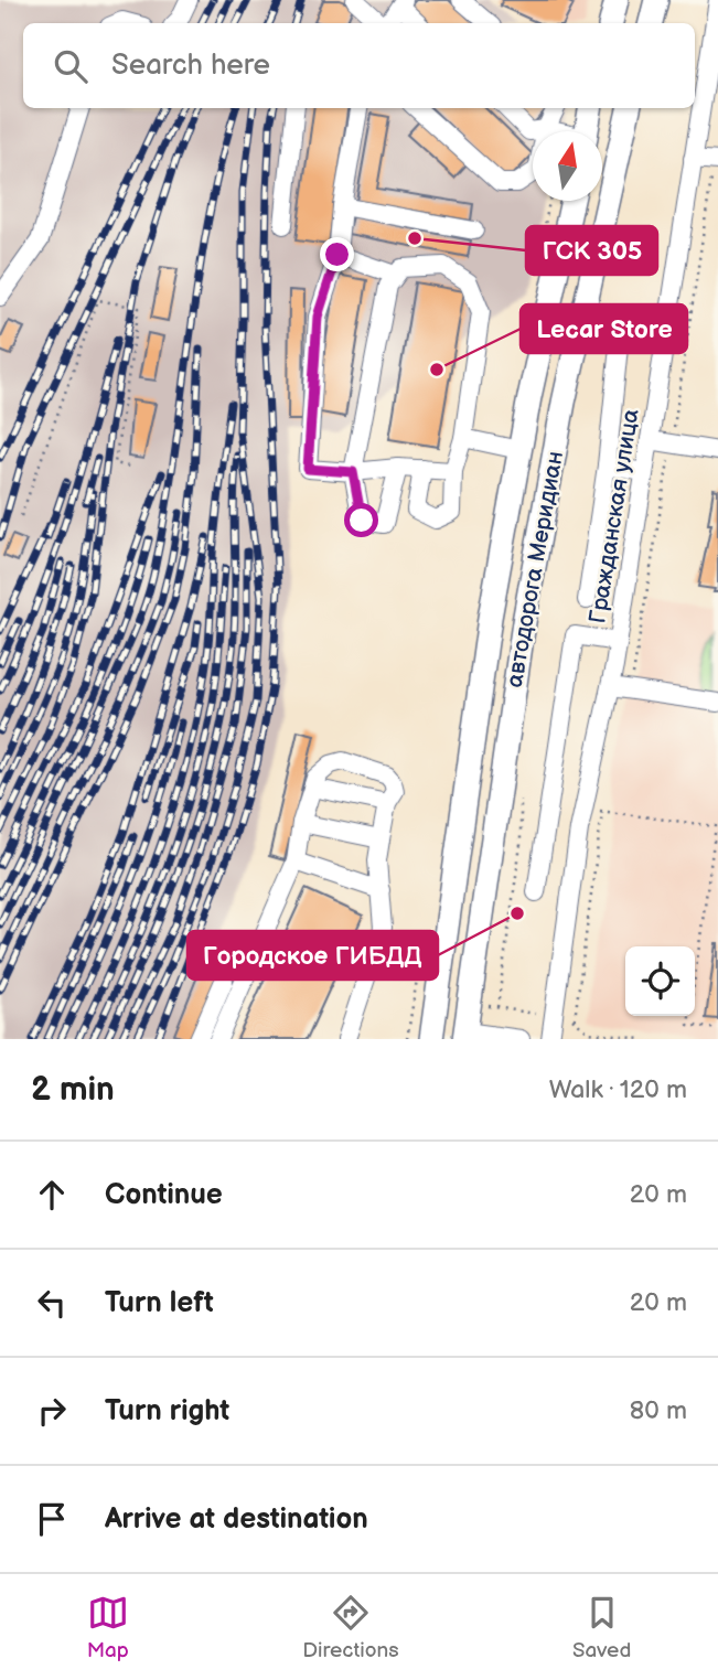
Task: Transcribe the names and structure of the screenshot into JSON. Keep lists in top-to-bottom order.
{
  "streets": {
    "main road": ["автодорога Меридиан"],
    "street": ["Гражданская улица"]
  },
  "places": ["ГСК 305", "Lecar Store", "Городское ГИБДД"],
  "north": "top",
  "page": {
    "search": "Search here",
    "heading": ["2 min", "Walk · 120 m"],
    "list": [
      ["Continue", "20 m"],
      ["Turn left", "20 m"],
      ["Turn right", "80 m"],
      "Arrive at destination"
    ],
    "nav": ["Map", "Directions", "Saved"]
  }
}
